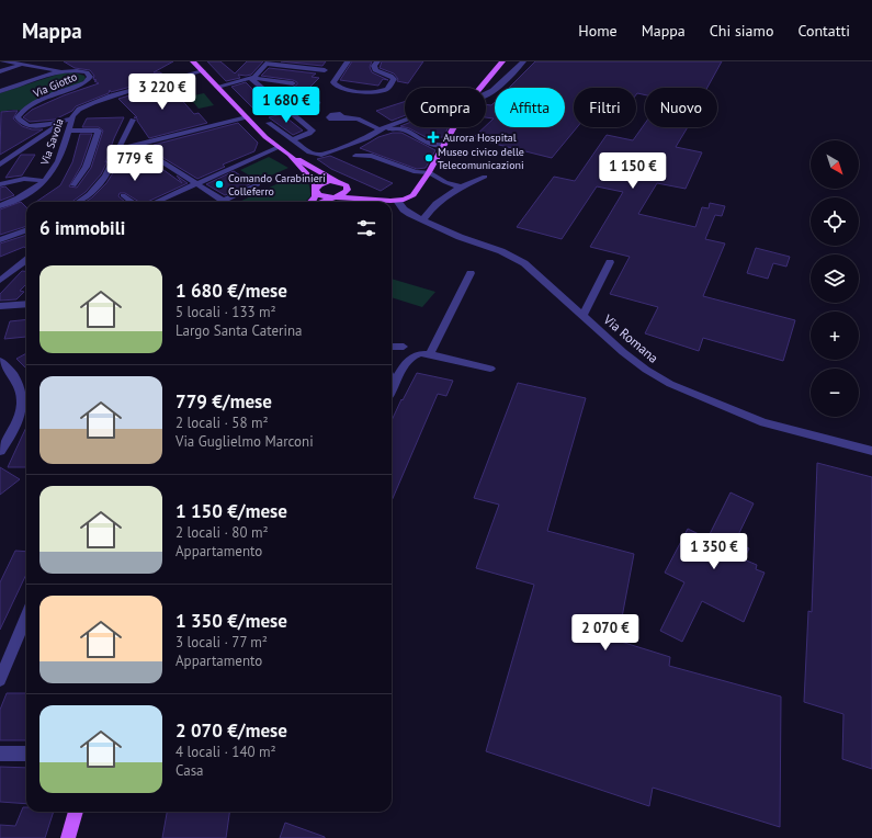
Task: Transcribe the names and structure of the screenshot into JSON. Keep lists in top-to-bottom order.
{
  "streets": {
    "street": ["Via Giotto", "Via Savoia", "Via Romana"]
  },
  "crossings": [
    ["Via Giotto", "Via Savoia"]
  ],
  "places": {
    "health": ["Aurora Hospital"],
    "other": ["Museo civico delle Telecomunicazioni", "Comando Carabinieri Colleferro"]
  },
  "north": "bottom right",
  "page": {
    "header": "Mappa",
    "nav": [
      "Home",
      "Mappa",
      "Chi siamo",
      "Contatti"
    ],
    "price": [
      "3 220 €",
      "1 680 €",
      "779 €",
      "1 150 €",
      "1 350 €",
      "2 070 €"
    ],
    "chip": [
      "Compra",
      "Affitta",
      "Filtri",
      "Nuovo"
    ],
    "map_buttons": ["+", "−"],
    "heading": "6 immobili",
    "list": [
      {
        "name": "1 680 €/mese",
        "note": "5 locali · 133 m² · Largo Santa Caterina"
      },
      {
        "name": "779 €/mese",
        "note": "2 locali · 58 m² · Via Guglielmo Marconi"
      },
      {
        "name": "1 150 €/mese",
        "note": "2 locali · 80 m² · Appartamento"
      },
      {
        "name": "1 350 €/mese",
        "note": "3 locali · 77 m² · Appartamento"
      },
      {
        "name": "2 070 €/mese",
        "note": "4 locali · 140 m² · Casa"
      }
    ]
  }
}
